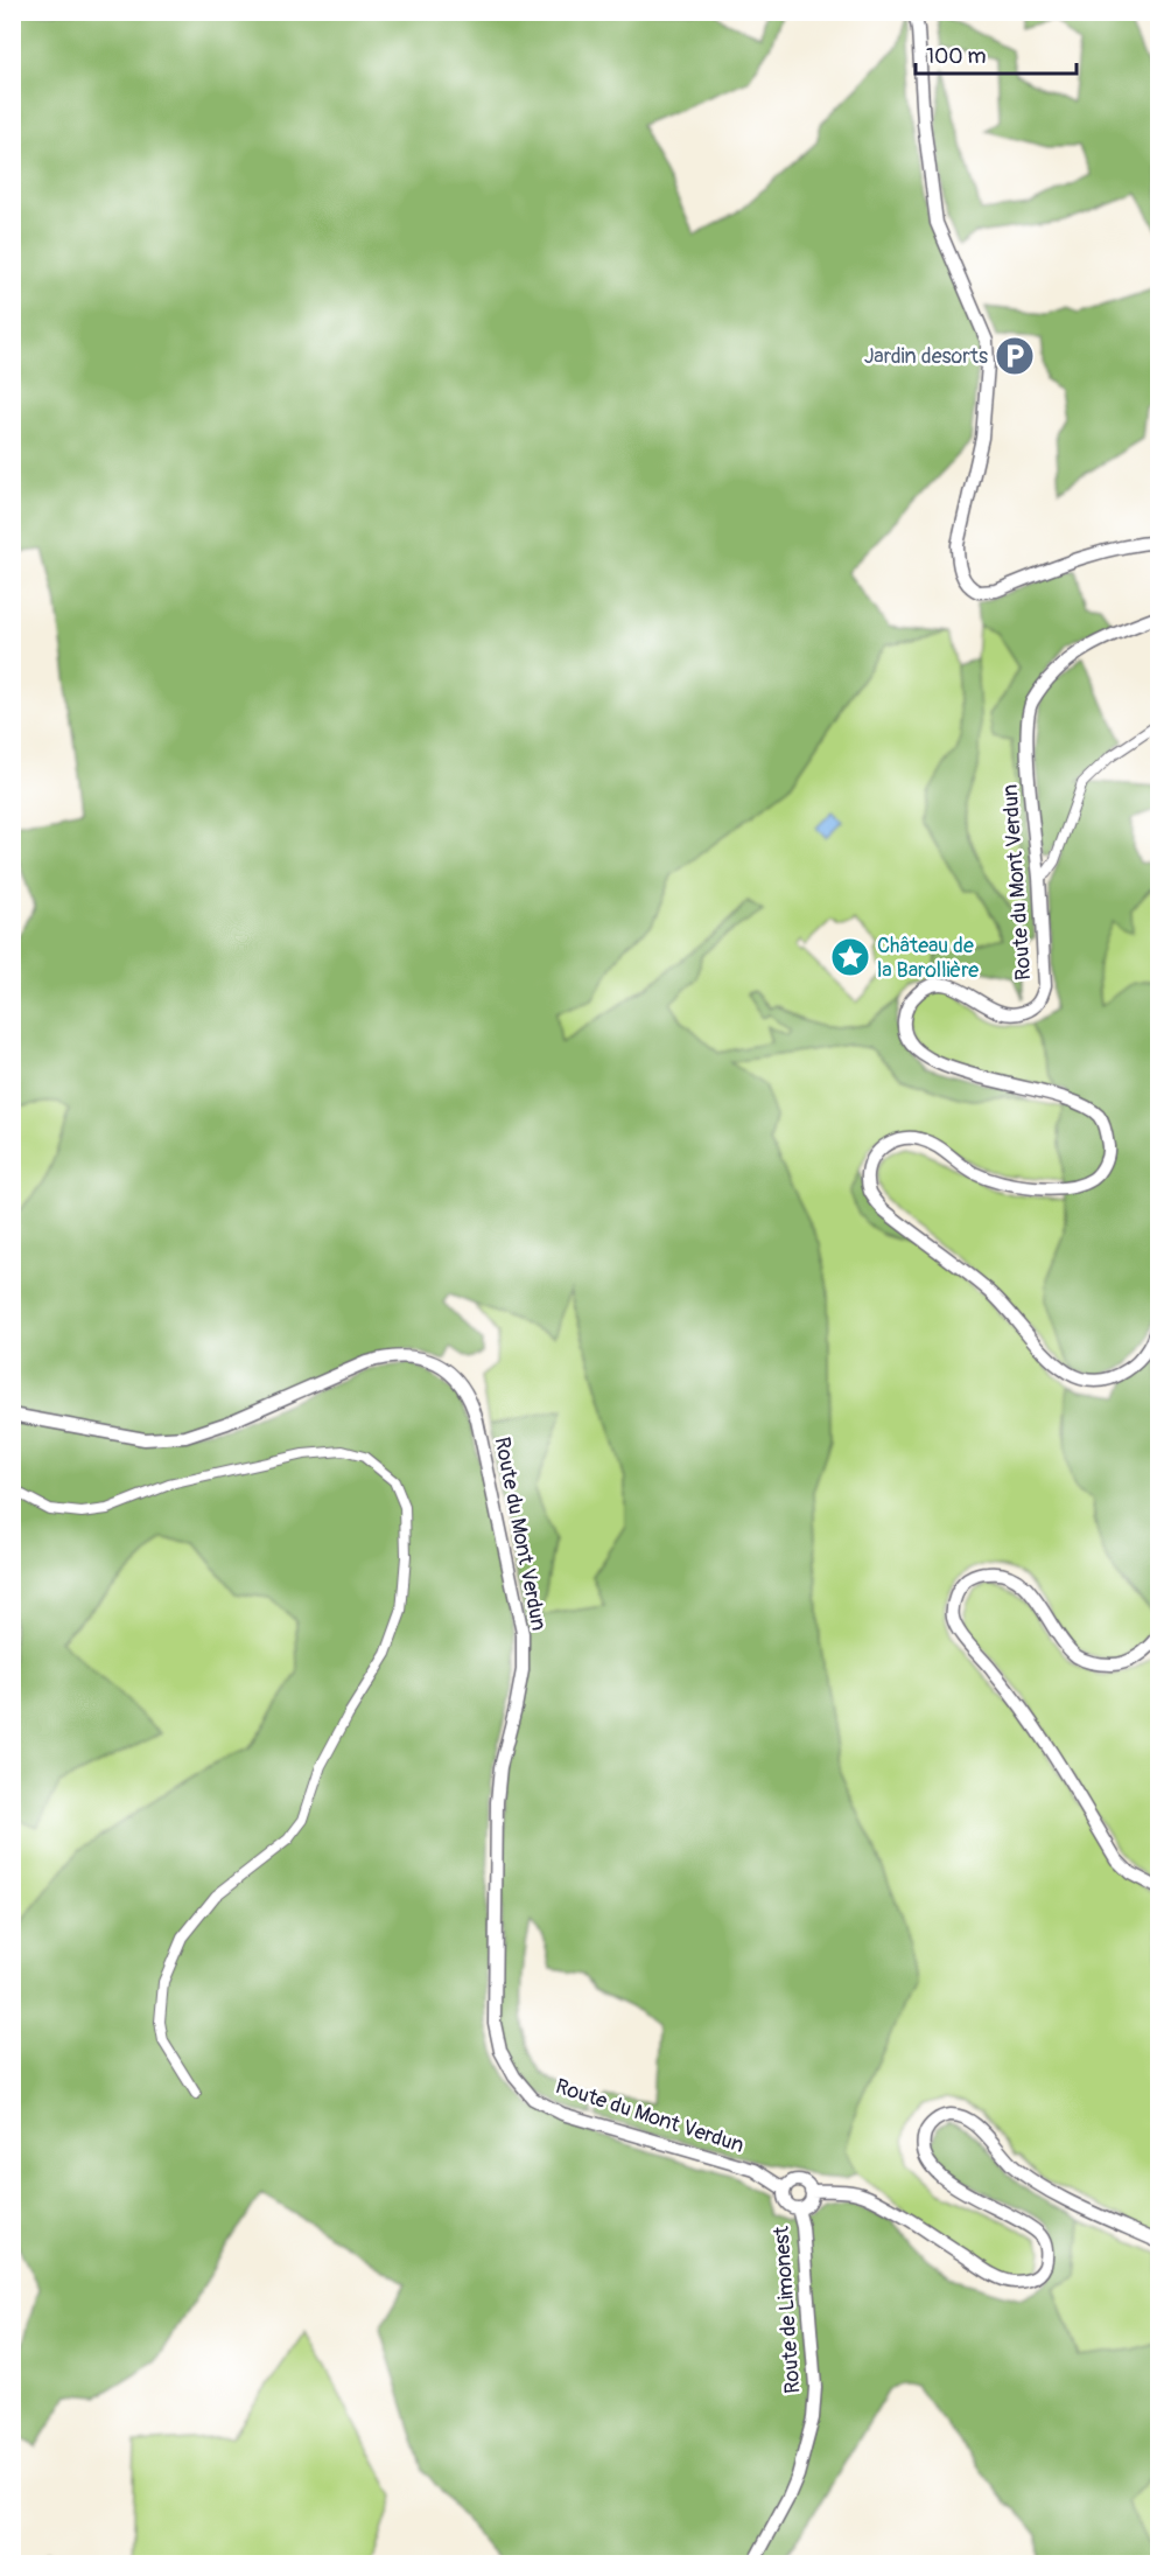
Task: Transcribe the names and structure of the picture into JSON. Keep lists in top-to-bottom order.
{
  "streets": {
    "street": ["Route du Mont Verdun", "Route de Limonest"]
  },
  "crossings": [
    ["Route du Mont Verdun", "Route de Limonest"]
  ],
  "places": {
    "parking": ["Jardin desorts"],
    "place": ["Château de la Barollière"]
  },
  "scale_bar": "100 m"
}
